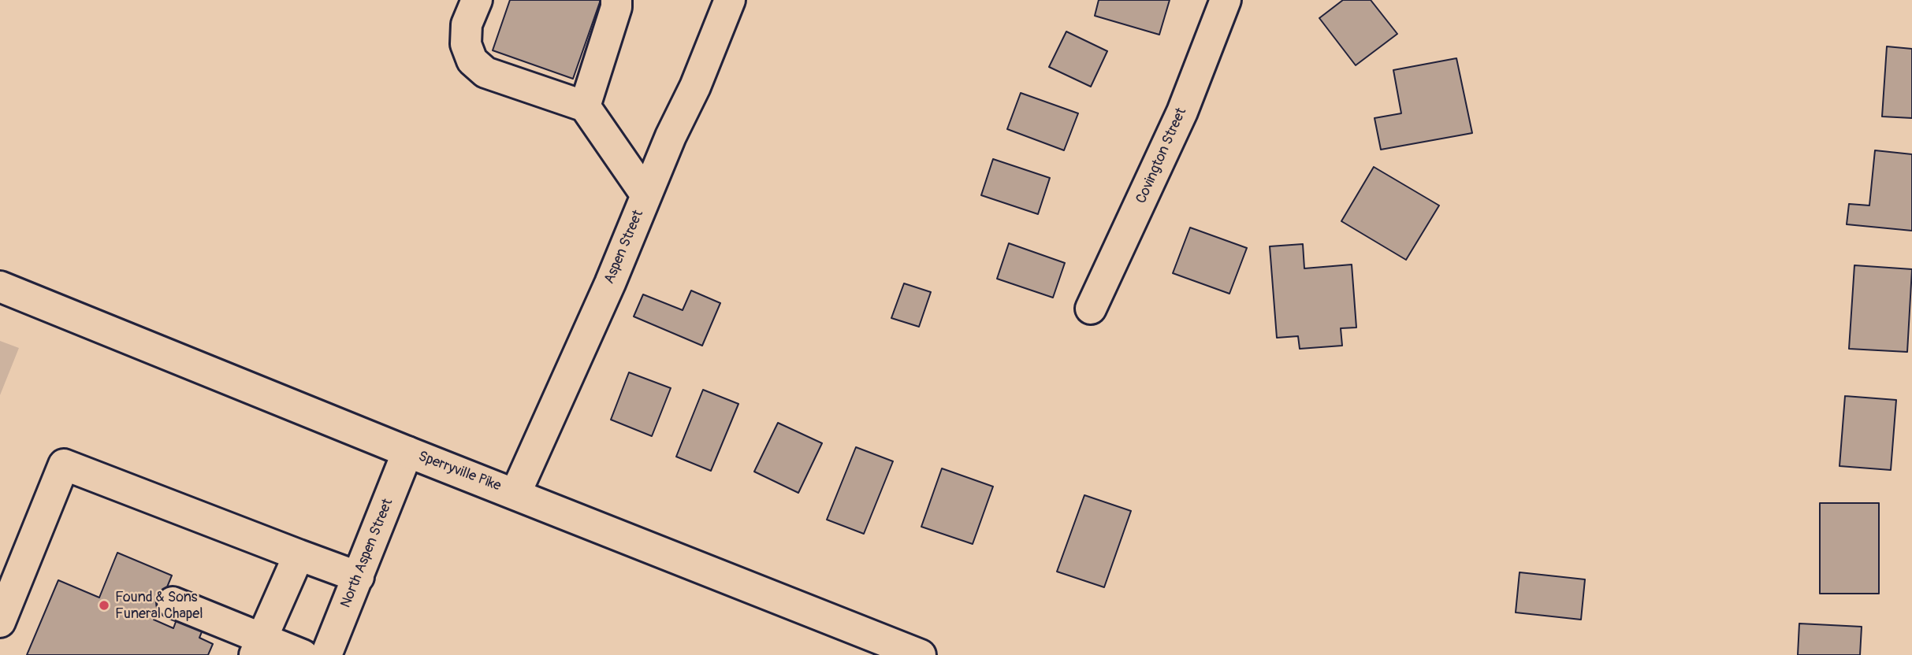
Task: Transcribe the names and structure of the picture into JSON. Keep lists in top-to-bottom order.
{
  "streets": {
    "street": [
      "Covington Street",
      "Aspen Street",
      "Sperryville Pike",
      "North Aspen Street"
    ]
  },
  "crossings": [
    ["Aspen Street", "Sperryville Pike"],
    ["Sperryville Pike", "North Aspen Street"]
  ],
  "places": ["Found & Sons Funeral Chapel"]
}
